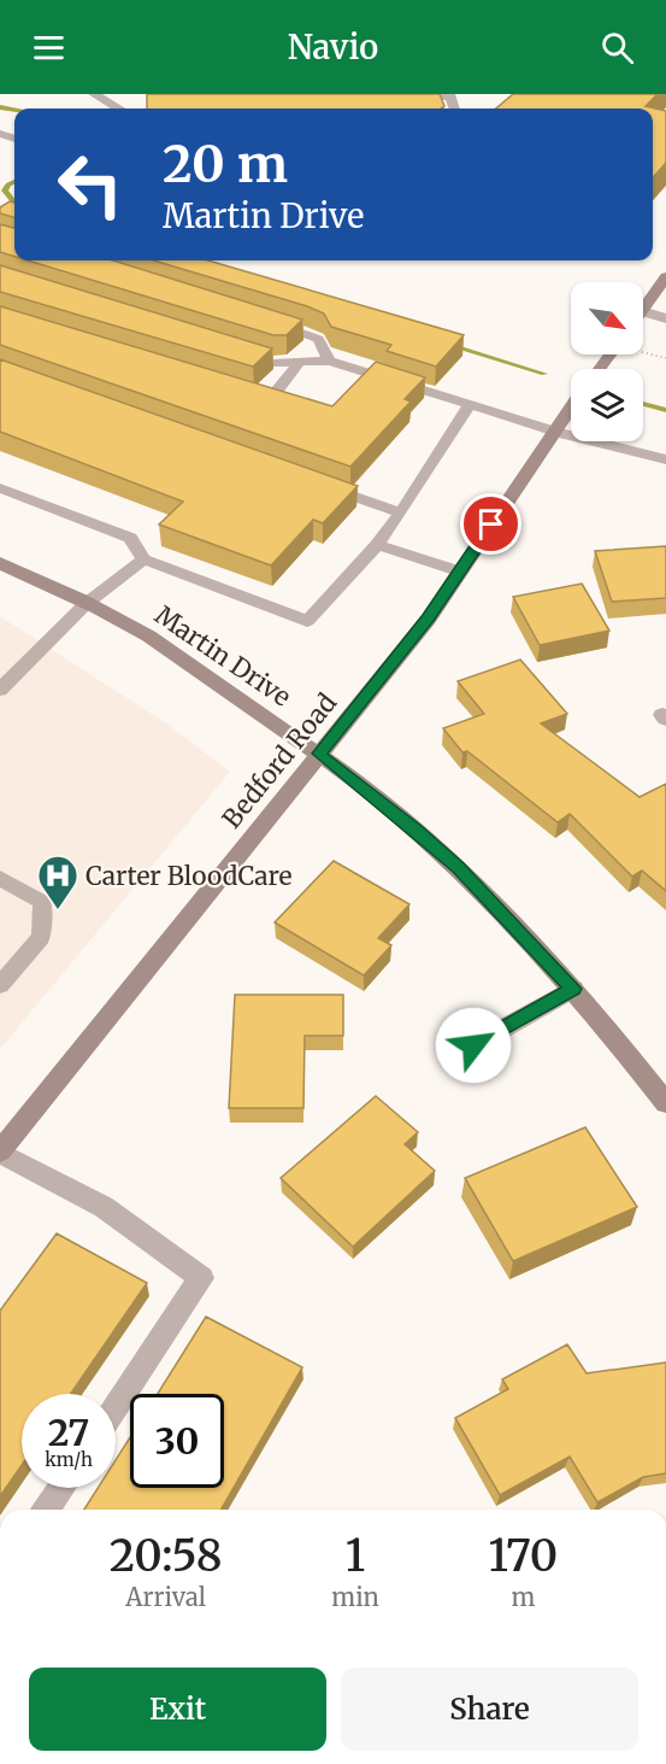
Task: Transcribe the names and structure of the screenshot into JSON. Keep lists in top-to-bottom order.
{
  "streets": {
    "main road": ["Martin Drive", "Bedford Road"]
  },
  "crossings": [
    ["Martin Drive", "Bedford Road"]
  ],
  "places": {
    "hospital": ["Carter BloodCare"]
  },
  "north": "bottom right",
  "page": {
    "header": "Navio",
    "turn": ["20 m", "Martin Drive"],
    "speed": "27 km/h",
    "limit": "30",
    "eta": [
      "20:58",
      "Arrival",
      "1",
      "min",
      "170",
      "m"
    ],
    "buttons": ["Exit", "Share"]
  }
}
